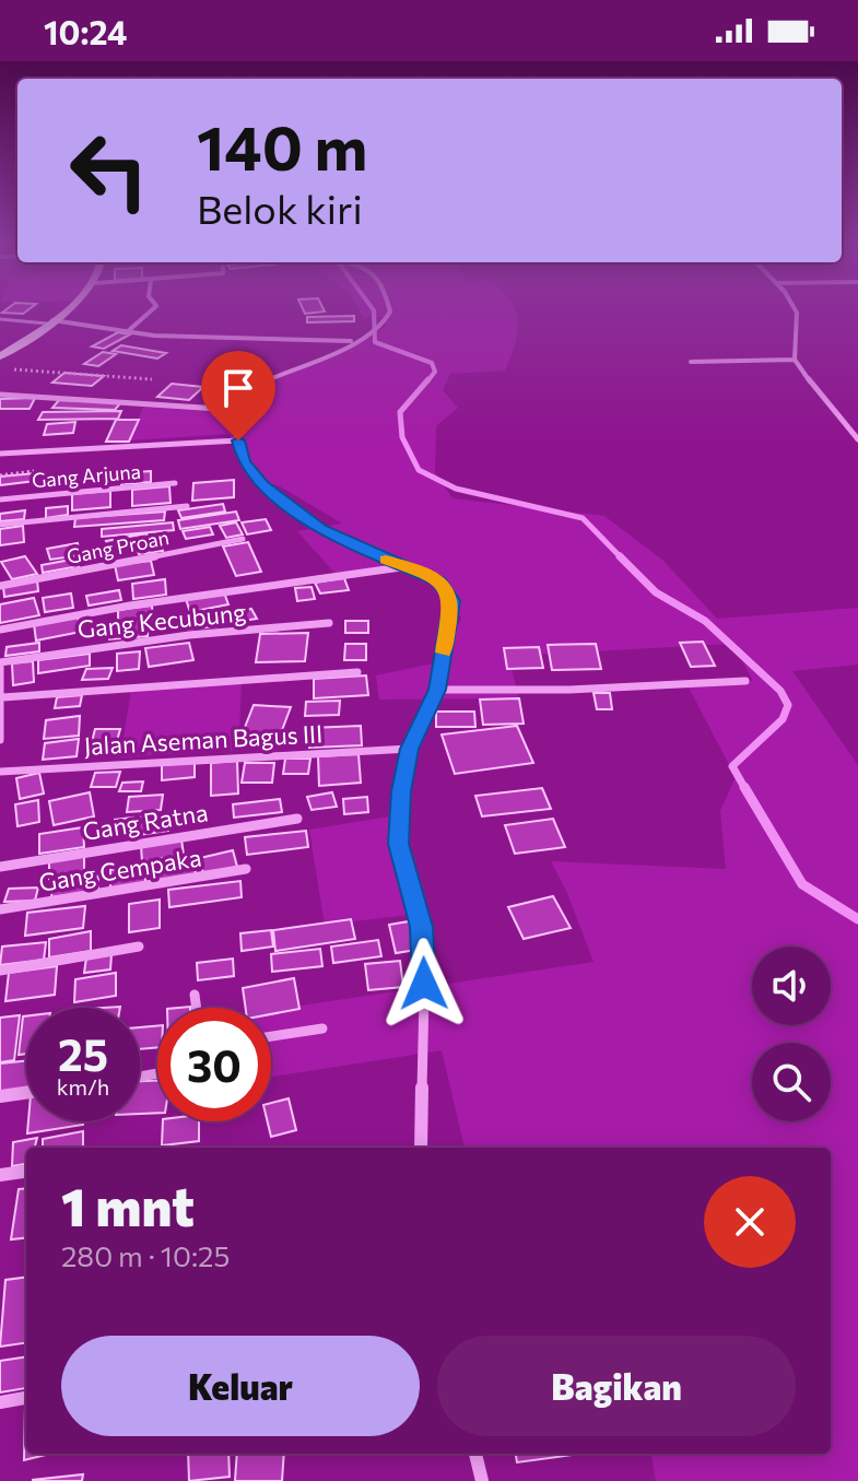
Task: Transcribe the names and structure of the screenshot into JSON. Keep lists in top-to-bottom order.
{
  "streets": {
    "street": [
      "Gang Arjuna",
      "Gang Proan",
      "Gang Kecubung",
      "Jalan Aseman Bagus III",
      "Gang Ratna",
      "Gang Cempaka"
    ]
  },
  "page": {
    "status": "10:24",
    "turn": ["140 m", "Belok kiri"],
    "speed": "25 km/h",
    "limit": "30",
    "heading": ["1 mnt", "280 m · 10:25"],
    "buttons": ["Keluar", "Bagikan"]
  }
}
